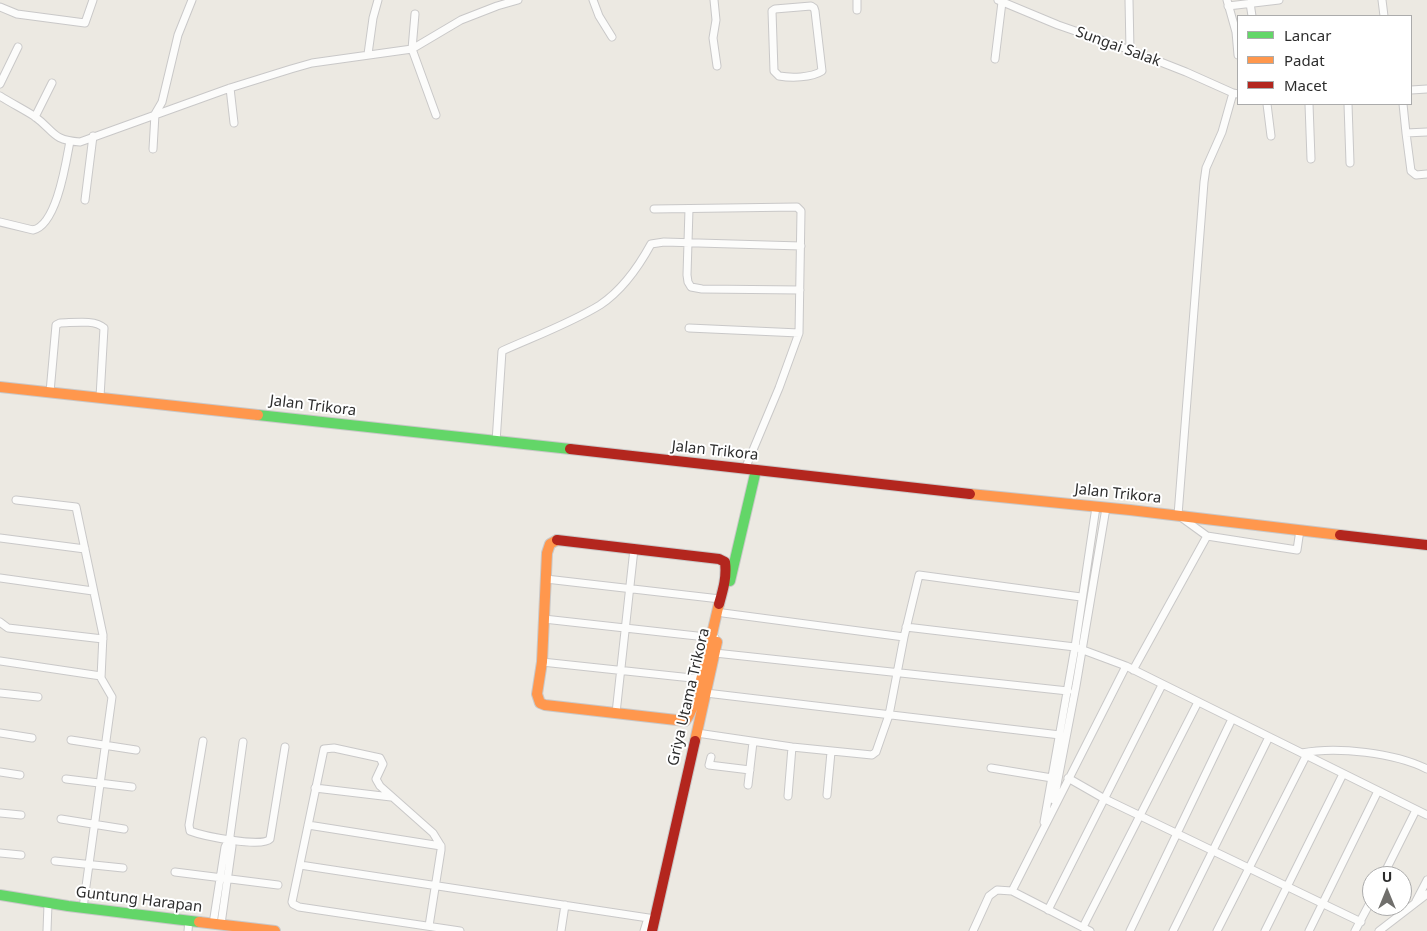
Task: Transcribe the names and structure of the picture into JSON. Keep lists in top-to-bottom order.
{
  "streets": {
    "main road": ["Jalan Trikora", "Griya Utama Trikora", "Guntung Harapan"],
    "street": ["Sungai Salak"]
  },
  "crossings": [
    ["Jalan Trikora", "Griya Utama Trikora"]
  ],
  "legend": ["Lancar", "Padat", "Macet"],
  "north": "top"
}
